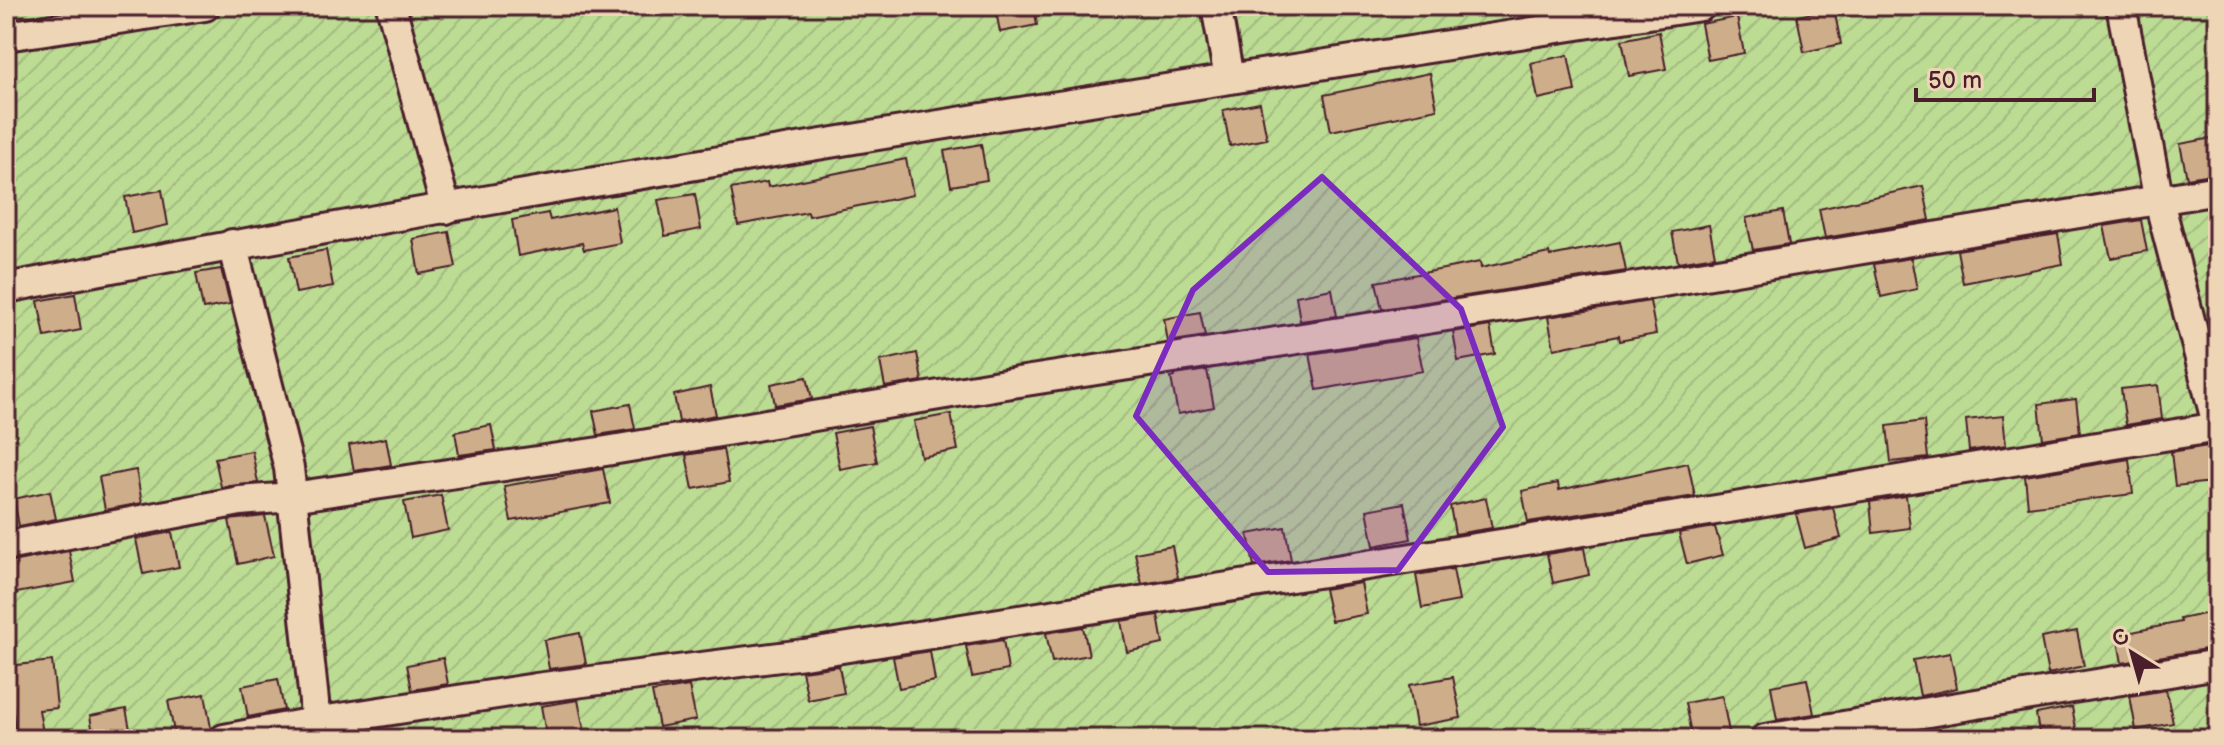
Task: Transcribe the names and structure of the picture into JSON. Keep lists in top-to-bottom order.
{
  "scale_bar": "50 m",
  "north": "top left"
}
